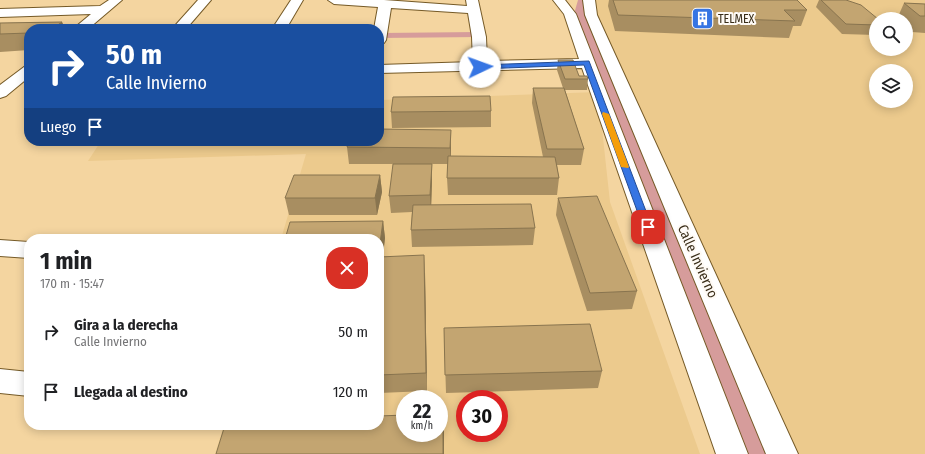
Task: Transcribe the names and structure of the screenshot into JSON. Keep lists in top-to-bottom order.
{
  "streets": {
    "street": ["Calle Invierno"]
  },
  "places": {
    "building": ["TELMEX"]
  },
  "page": {
    "turn": ["50 m", "Calle Invierno"],
    "then": "Luego",
    "heading": ["1 min", "170 m · 15:47"],
    "list": [
      {
        "name": "Gira a la derecha",
        "note": "Calle Invierno",
        "value": "50 m"
      },
      {
        "name": "Llegada al destino",
        "value": "120 m"
      }
    ],
    "speed": "22 km/h",
    "limit": "30"
  }
}
